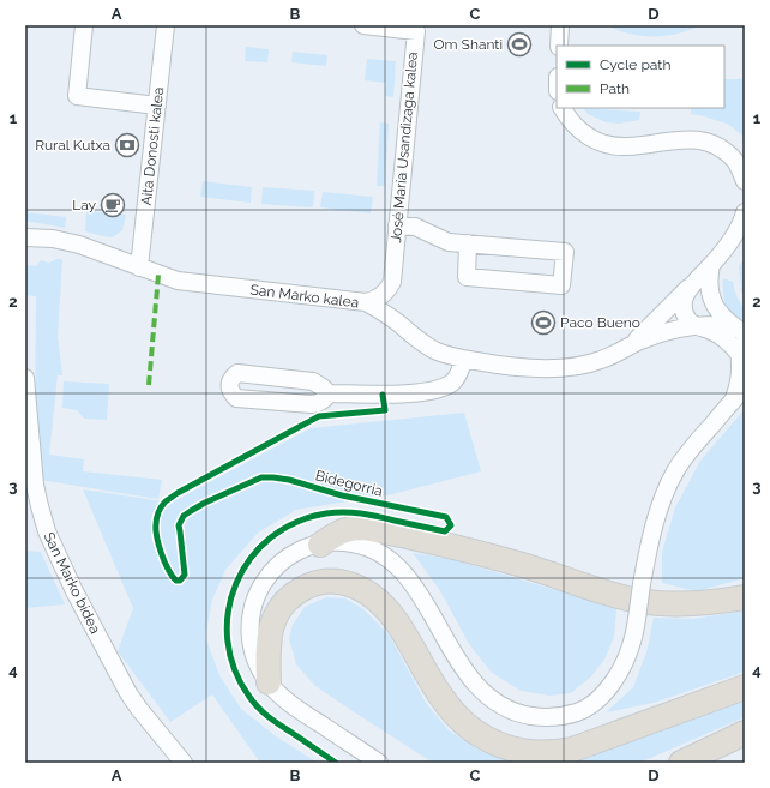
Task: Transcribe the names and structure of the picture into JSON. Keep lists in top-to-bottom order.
{
  "streets": {
    "street": [
      "Aita Donosti kalea",
      "José María Usandizaga kalea",
      "San Marko kalea",
      "San Marko bidea"
    ],
    "cycle path": ["Bidegorria"]
  },
  "crossings": [
    ["Aita Donosti kalea", "San Marko kalea"],
    ["José María Usandizaga kalea", "San Marko kalea"]
  ],
  "places": {
    "sports": ["Om Shanti", "Paco Bueno"],
    "bank": ["Rural Kutxa"],
    "cafe": ["Lay"]
  },
  "legend": ["Cycle path", "Path"],
  "grid": {
    "columns": [
      "A",
      "B",
      "C",
      "D"
    ],
    "rows": [
      "1",
      "2",
      "3",
      "4"
    ]
  }
}
